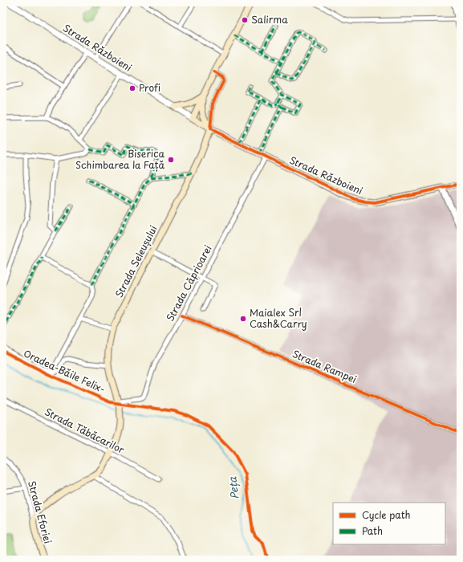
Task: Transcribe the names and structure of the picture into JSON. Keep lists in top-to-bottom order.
{
  "streets": {
    "main road": ["Strada Războieni", "Strada Seleușului", "Strada Eforiei"],
    "street": ["Strada Căprioarei", "Strada Rampei", "Strada Tăbăcarilor"],
    "cycle path": ["Oradea-Băile Felix-"]
  },
  "crossings": [
    ["Strada Războieni", "Strada Seleușului"],
    ["Strada Războieni", "Strada Căprioarei"],
    ["Strada Seleușului", "Strada Căprioarei"],
    ["Strada Seleușului", "Strada Tăbăcarilor"],
    ["Strada Căprioarei", "Strada Rampei"]
  ],
  "water": ["Peța"],
  "places": [
    "Salirma",
    "Profi",
    "Biserica Schimbarea la Față",
    "Maialex Srl Cash&Carry"
  ],
  "legend": ["Cycle path", "Path"]
}
